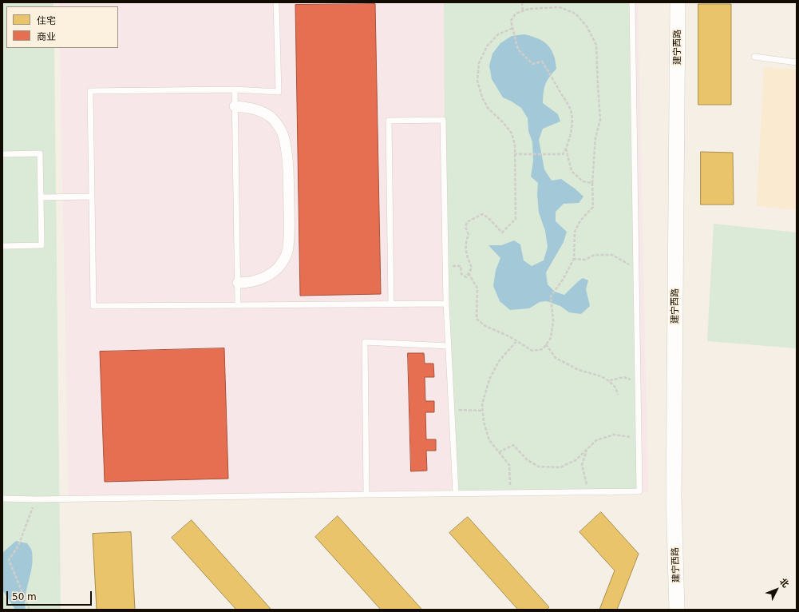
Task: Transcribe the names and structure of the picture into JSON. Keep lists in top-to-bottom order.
{
  "streets": {
    "street": ["建宁西路"]
  },
  "legend": ["住宅", "商业"],
  "scale_bar": "50 m",
  "north": "top right"
}
